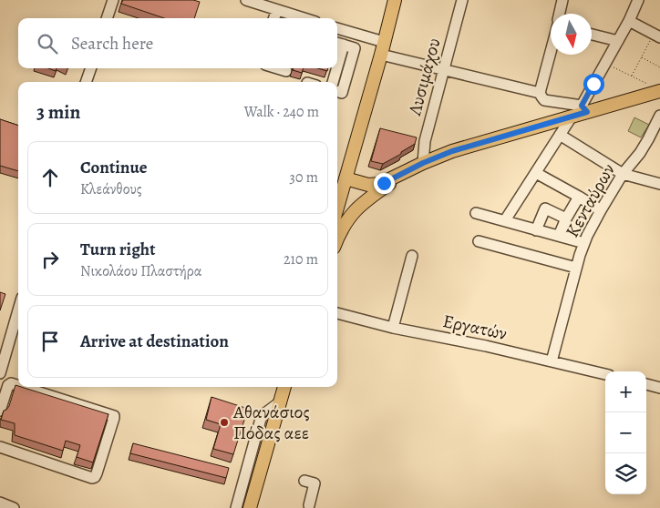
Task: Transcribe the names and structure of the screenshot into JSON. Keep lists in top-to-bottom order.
{
  "streets": {
    "street": ["Λυσιμάχου", "Κενταύρων", "Εργατών"]
  },
  "crossings": [
    ["Κενταύρων", "Εργατών"]
  ],
  "places": ["Αθανάσιος Πόδας αεε"],
  "north": "bottom",
  "page": {
    "search": "Search here",
    "heading": ["3 min", "Walk · 240 m"],
    "list": [
      ["Continue", "Κλεάνθους", "30 m"],
      ["Turn right", "Νικολάου Πλαστήρα", "210 m"],
      "Arrive at destination"
    ],
    "map_buttons": ["+", "−"]
  }
}
